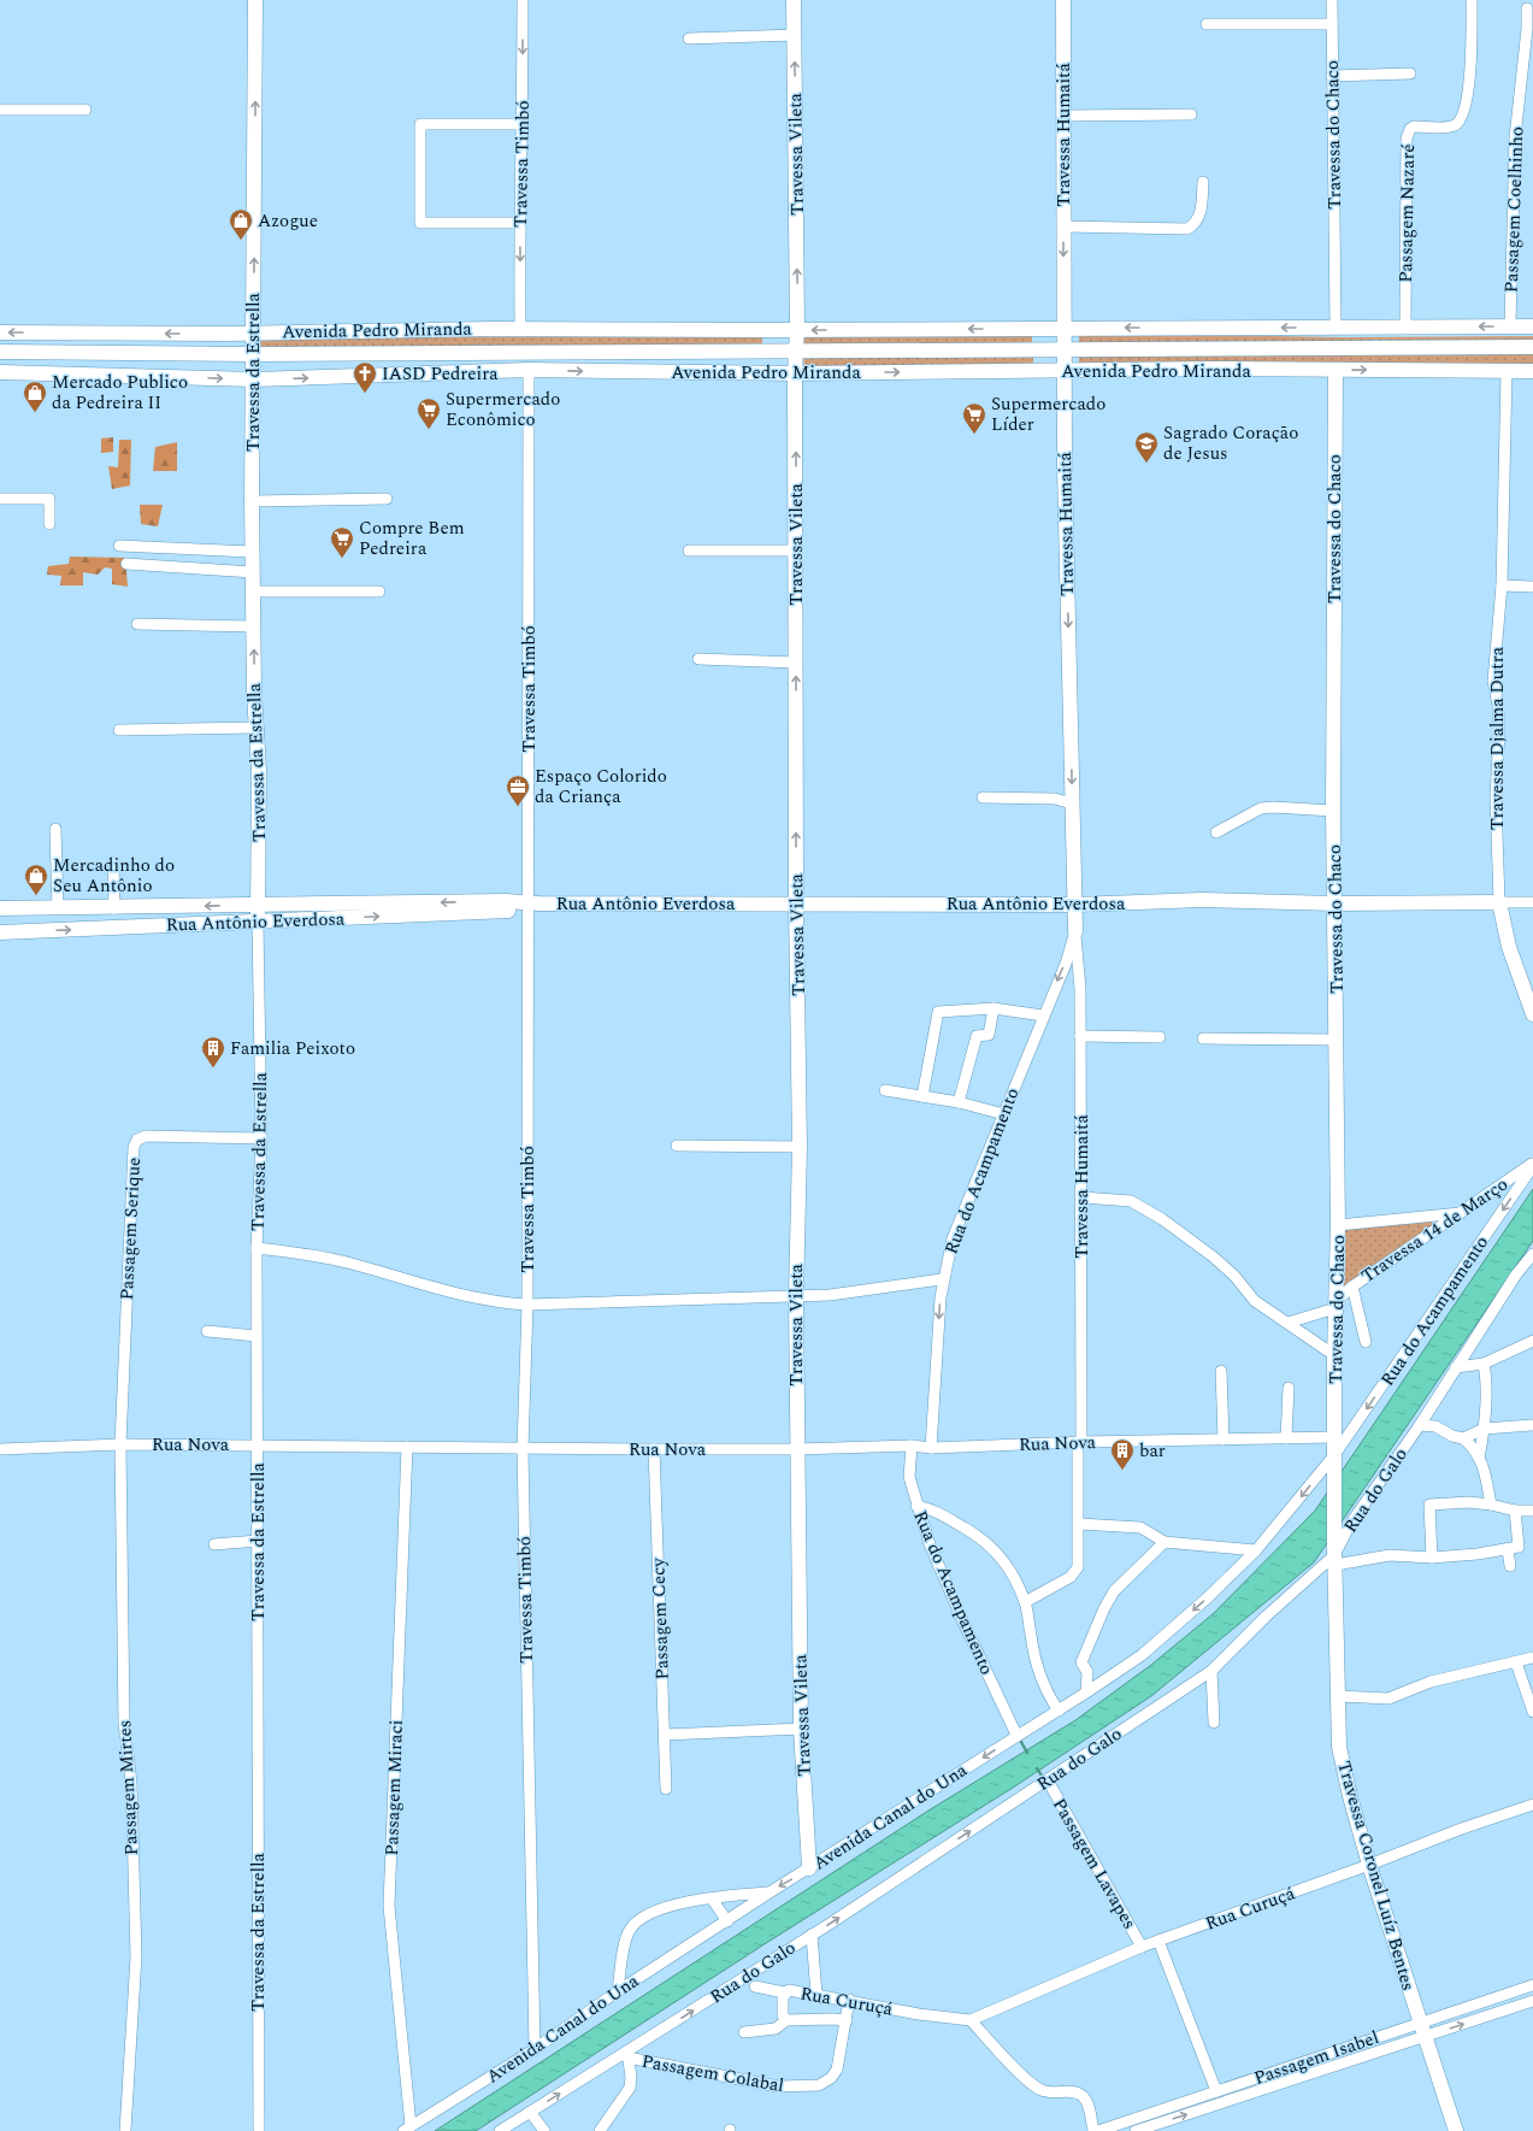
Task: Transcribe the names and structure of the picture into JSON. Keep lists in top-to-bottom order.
{
  "streets": {
    "street": [
      "Travessa Humaitá",
      "Travessa do Chaco",
      "Travessa Vileta",
      "Travessa Timbó",
      "Passagem Coelhinho",
      "Passagem Nazaré",
      "Avenida Pedro Miranda",
      "Travessa da Estrella",
      "Travessa Djalma Dutra",
      "Rua Antônio Everdosa",
      "Rua do Acampamento",
      "Passagem Serique",
      "Travessa 14 de Março",
      "Rua Nova",
      "Rua do Galo",
      "Passagem Cecy",
      "Passagem Mirtes",
      "Passagem Miraci",
      "Avenida Canal do Una",
      "Passagem Lavapes",
      "Travessa Coronel Luíz Bentes",
      "Rua Curuçá",
      "Passagem Isabel",
      "Passagem Colabal"
    ]
  },
  "crossings": [
    ["Travessa Humaitá", "Avenida Pedro Miranda"],
    ["Travessa Humaitá", "Rua Antônio Everdosa"],
    ["Travessa Humaitá", "Rua do Acampamento"],
    ["Travessa Humaitá", "Rua Nova"],
    ["Travessa do Chaco", "Avenida Pedro Miranda"],
    ["Travessa do Chaco", "Rua Antônio Everdosa"],
    ["Travessa do Chaco", "Rua do Acampamento"],
    ["Travessa do Chaco", "Travessa 14 de Março"],
    ["Travessa do Chaco", "Rua Nova"],
    ["Travessa do Chaco", "Avenida Canal do Una"],
    ["Travessa do Chaco", "Travessa Coronel Luíz Bentes"],
    ["Travessa Vileta", "Avenida Pedro Miranda"],
    ["Travessa Vileta", "Rua Antônio Everdosa"],
    ["Travessa Vileta", "Rua Nova"],
    ["Travessa Vileta", "Avenida Canal do Una"],
    ["Travessa Timbó", "Avenida Pedro Miranda"],
    ["Travessa Timbó", "Rua Antônio Everdosa"],
    ["Travessa Timbó", "Rua Nova"],
    ["Travessa Timbó", "Avenida Canal do Una"],
    ["Passagem Coelhinho", "Avenida Pedro Miranda"],
    ["Passagem Nazaré", "Avenida Pedro Miranda"],
    ["Avenida Pedro Miranda", "Travessa da Estrella"],
    ["Avenida Pedro Miranda", "Travessa Djalma Dutra"],
    ["Travessa da Estrella", "Rua Antônio Everdosa"],
    ["Travessa da Estrella", "Passagem Serique"],
    ["Travessa da Estrella", "Rua Nova"],
    ["Travessa Djalma Dutra", "Rua Antônio Everdosa"],
    ["Rua Antônio Everdosa", "Rua do Acampamento"],
    ["Rua do Acampamento", "Rua Nova"],
    ["Rua do Acampamento", "Avenida Canal do Una"],
    ["Rua do Acampamento", "Travessa Coronel Luíz Bentes"],
    ["Passagem Serique", "Rua Nova"],
    ["Passagem Serique", "Passagem Mirtes"],
    ["Rua Nova", "Passagem Cecy"],
    ["Rua Nova", "Passagem Mirtes"],
    ["Rua Nova", "Passagem Miraci"],
    ["Rua do Galo", "Passagem Lavapes"],
    ["Rua do Galo", "Travessa Coronel Luíz Bentes"],
    ["Rua do Galo", "Passagem Colabal"],
    ["Passagem Miraci", "Avenida Canal do Una"],
    ["Avenida Canal do Una", "Travessa Coronel Luíz Bentes"],
    ["Passagem Lavapes", "Rua Curuçá"],
    ["Travessa Coronel Luíz Bentes", "Rua Curuçá"],
    ["Travessa Coronel Luíz Bentes", "Passagem Isabel"],
    ["Rua Curuçá", "Passagem Colabal"]
  ],
  "one_way": [
    "Travessa Vileta",
    "Rua do Acampamento",
    "Rua do Galo",
    "Avenida Canal do Una"
  ],
  "places": {
    "shop": ["Azogue", "Mercado Publico da Pedreira II", "Mercadinho do Seu Antônio"],
    "church": ["IASD Pedreira"],
    "supermarket": ["Supermercado Econômico", "Supermercado Líder", "Compre Bem Pedreira"],
    "school or university": ["Sagrado Coração de Jesus"],
    "office": ["Espaço Colorido da Criança"],
    "building": ["Familia Peixoto", "bar"]
  }
}
